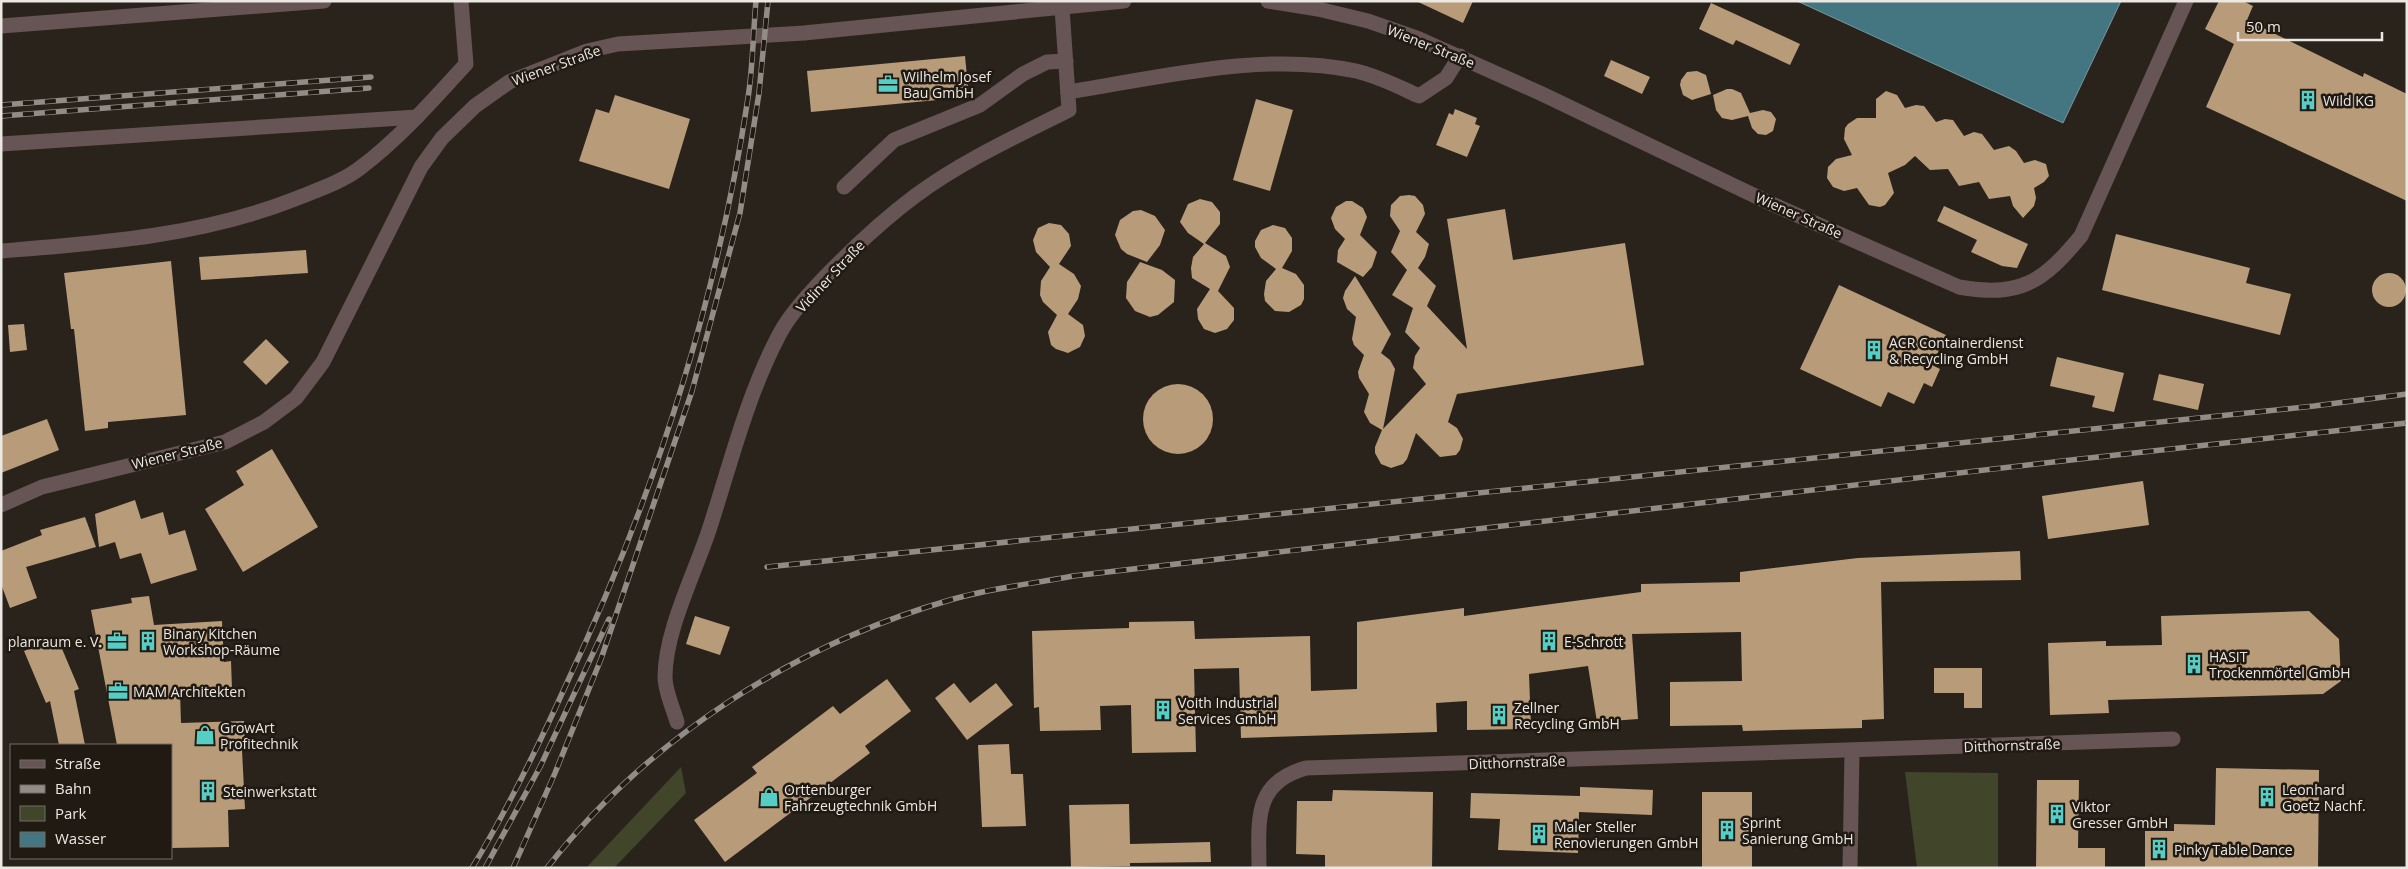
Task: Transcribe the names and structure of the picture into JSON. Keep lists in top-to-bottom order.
{
  "streets": {
    "street": ["Wiener Straße", "Vidiner Straße", "Ditthornstraße"]
  },
  "crossings": [
    ["Wiener Straße", "Vidiner Straße"]
  ],
  "places": {
    "office": ["Wilhelm Josef Bau GmbH", "planraum e. V.", "MAM Architekten"],
    "building": [
      "Wild KG",
      "ACR Containerdienst & Recycling GmbH",
      "Binary Kitchen Workshop-Räume",
      "E-Schrott",
      "HASIT Trockenmörtel GmbH",
      "Voith Industrial Services GmbH",
      "Zellner Recycling GmbH",
      "Steinwerkstatt",
      "Leonhard Goetz Nachf.",
      "Viktor Gresser GmbH",
      "Sprint Sanierung GmbH",
      "Maler Steller Renovierungen GmbH",
      "Pinky Table Dance"
    ],
    "shop": ["GrowArt Profitechnik", "Orttenburger Fahrzeugtechnik GmbH"]
  },
  "legend": [
    "Straße",
    "Bahn",
    "Park",
    "Wasser"
  ],
  "scale_bar": "50 m"
}
